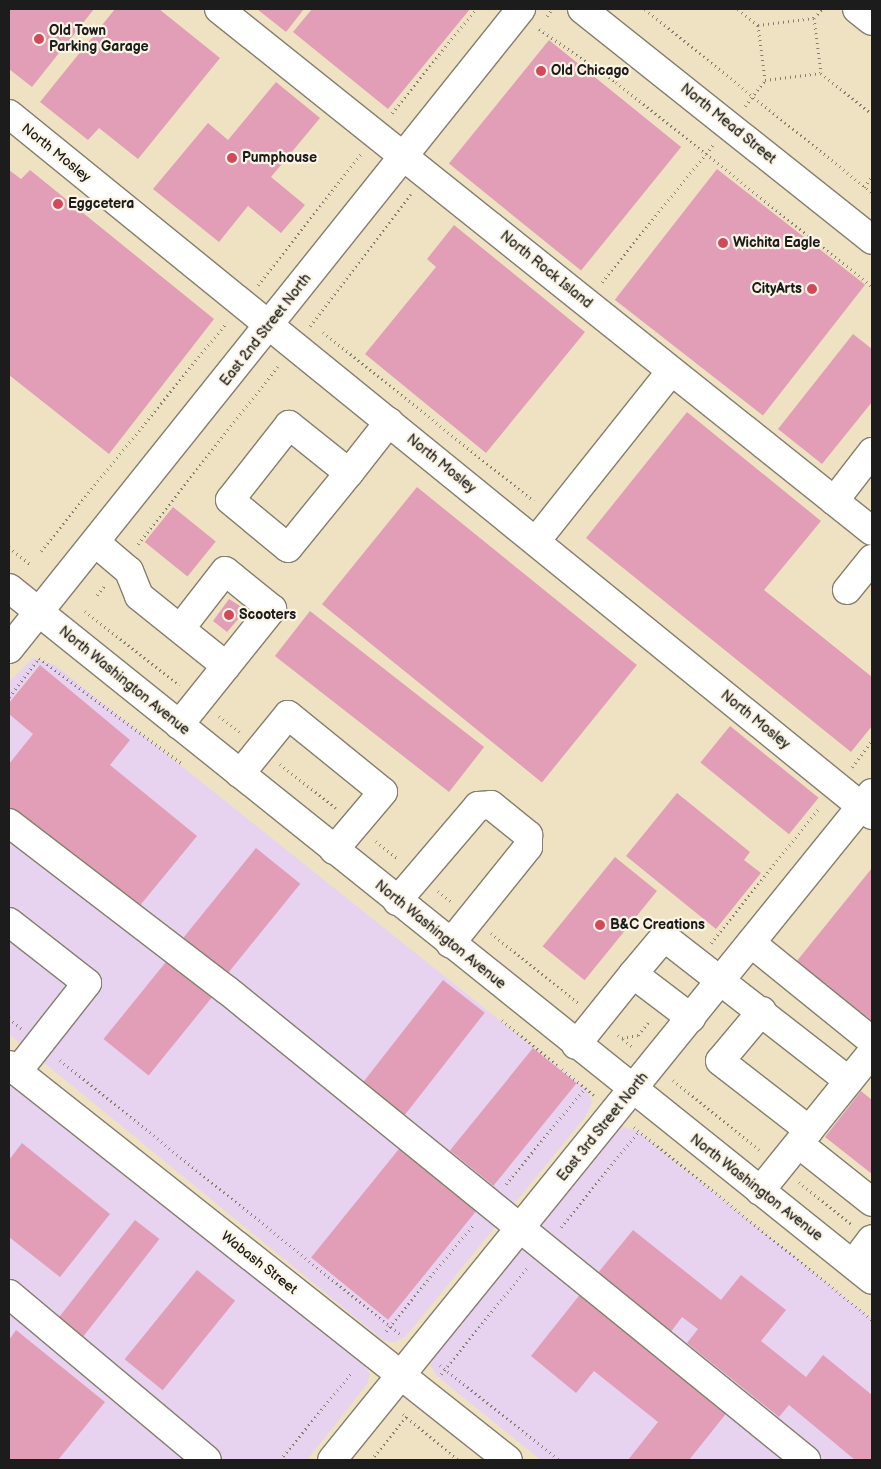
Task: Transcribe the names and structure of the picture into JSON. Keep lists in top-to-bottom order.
{
  "streets": {
    "street": [
      "North Mead Street",
      "North Mosley",
      "North Rock Island",
      "East 2nd Street North",
      "North Washington Avenue",
      "East 3rd Street North",
      "Wabash Street"
    ]
  },
  "crossings": [
    ["North Mosley", "East 2nd Street North"],
    ["North Mosley", "East 3rd Street North"],
    ["North Rock Island", "East 2nd Street North"],
    ["East 2nd Street North", "North Washington Avenue"],
    ["North Washington Avenue", "East 3rd Street North"],
    ["East 3rd Street North", "Wabash Street"]
  ],
  "places": [
    "Old Town Parking Garage",
    "Old Chicago",
    "Pumphouse",
    "Eggcetera",
    "Wichita Eagle",
    "CityArts",
    "Scooters",
    "B&C Creations"
  ]
}
